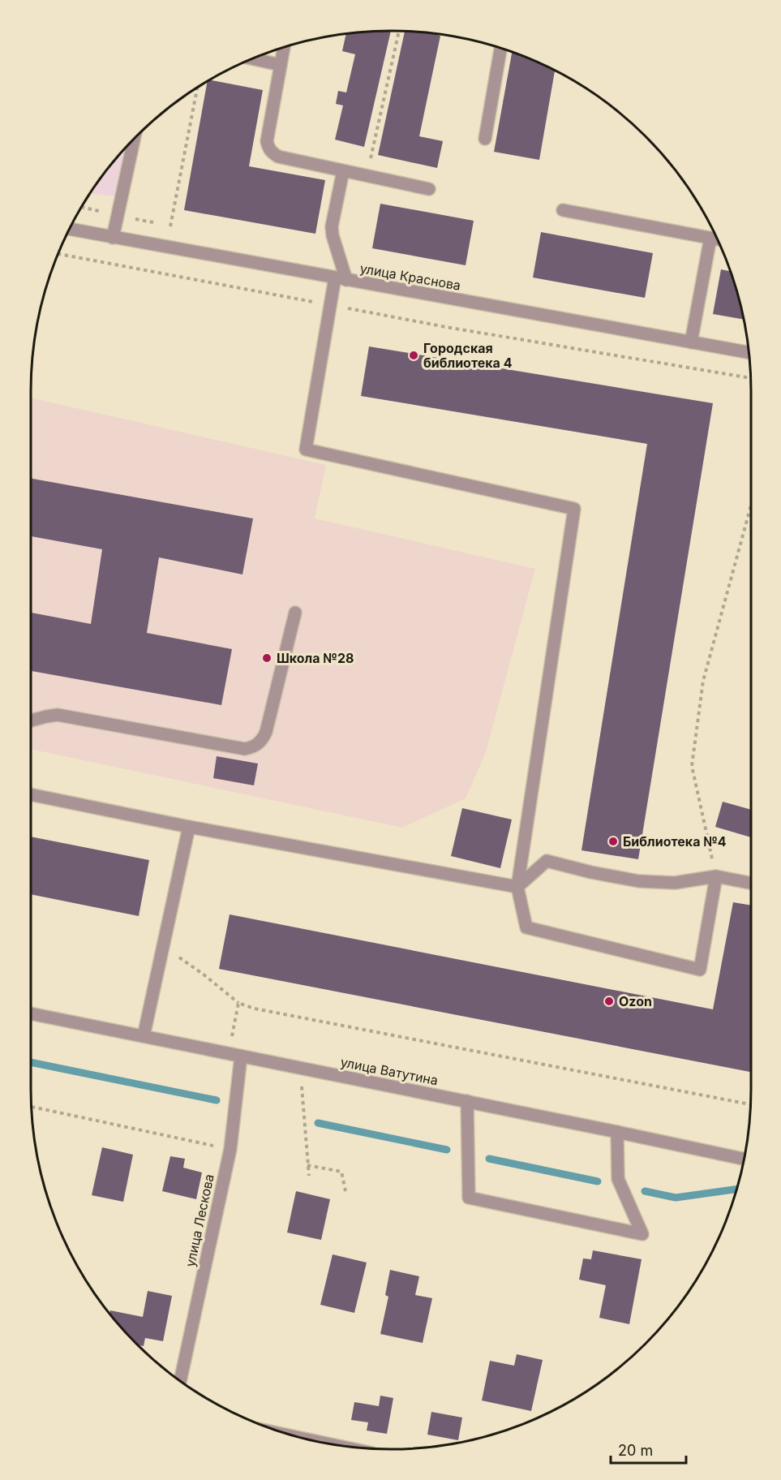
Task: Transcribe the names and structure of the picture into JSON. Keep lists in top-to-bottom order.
{
  "streets": {
    "street": ["улица Краснова", "улица Ватутина", "улица Лескова"]
  },
  "crossings": [
    ["улица Ватутина", "улица Лескова"]
  ],
  "places": [
    "Городская библиотека 4",
    "Школа №28",
    "Библиотека №4",
    "Ozon"
  ],
  "scale_bar": "20 m"
}
